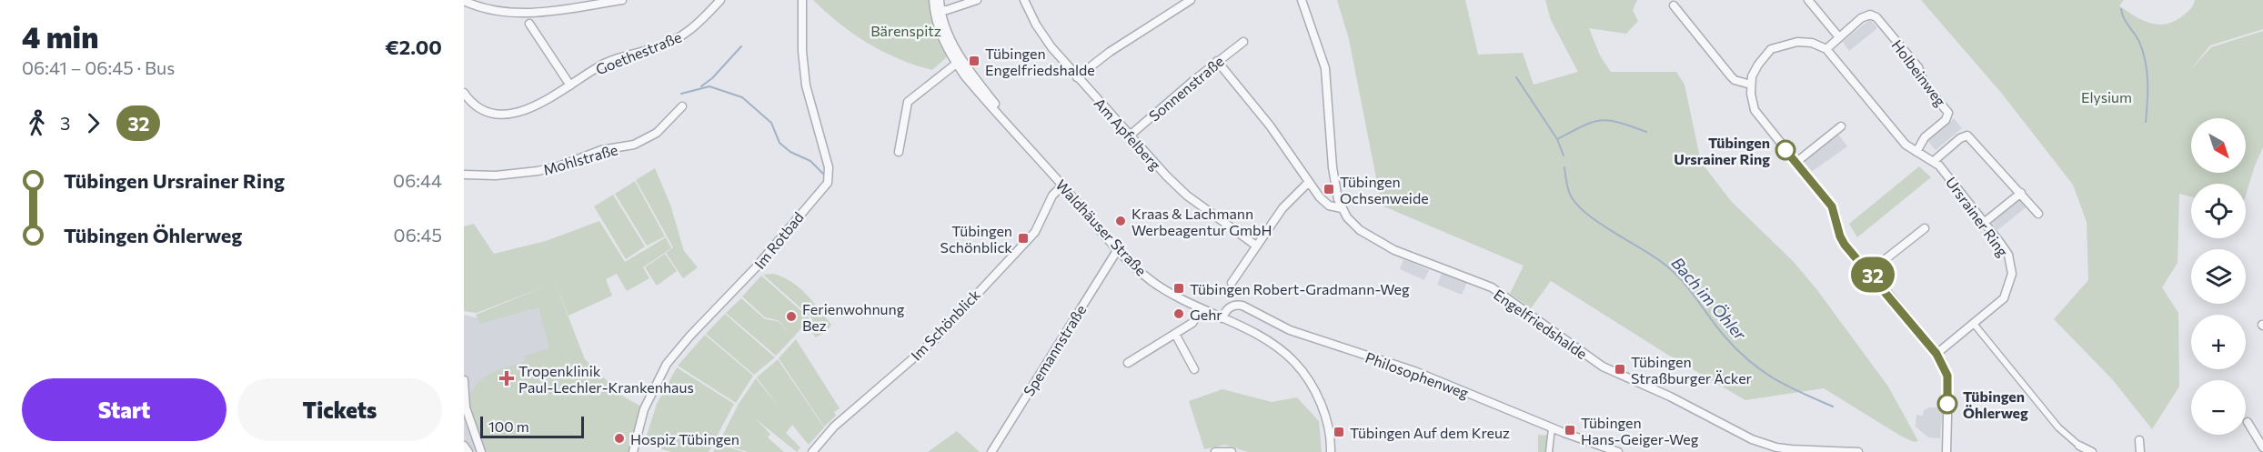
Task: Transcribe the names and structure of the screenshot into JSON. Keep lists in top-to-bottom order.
{
  "streets": {
    "street": [
      "Goethestraße",
      "Holbeinweg",
      "Sonnenstraße",
      "Am Apfelberg",
      "Mohlstraße",
      "Ursrainer Ring",
      "Waldhäuser Straße",
      "Im Rotbad",
      "Engelfriedshalde",
      "Im Schönblick",
      "Spemannstraße",
      "Philosophenweg"
    ]
  },
  "crossings": [
    ["Holbeinweg", "Ursrainer Ring"],
    ["Sonnenstraße", "Am Apfelberg"],
    ["Waldhäuser Straße", "Im Schönblick"],
    ["Waldhäuser Straße", "Spemannstraße"],
    ["Waldhäuser Straße", "Philosophenweg"]
  ],
  "water": ["Bach im Öhler"],
  "parks": ["Bärenspitz", "Elysium"],
  "places": {
    "transit": [
      "Tübingen Engelfriedshalde",
      "Tübingen Ochsenweide",
      "Tübingen Schönblick",
      "Tübingen Robert-Gradmann-Weg",
      "Tübingen Straßburger Äcker",
      "Tübingen Hans-Geiger-Weg",
      "Tübingen Auf dem Kreuz"
    ],
    "other": [
      "Tübingen Ursrainer Ring",
      "Kraas & Lachmann Werbeagentur GmbH",
      "Gehr",
      "Ferienwohnung Bez",
      "Tübingen Öhlerweg",
      "Hospiz Tübingen"
    ],
    "health": ["Tropenklinik Paul-Lechler-Krankenhaus"]
  },
  "lines": ["bus line 32"],
  "scale_bar": "100 m",
  "north": "bottom right",
  "page": {
    "heading": ["4 min", "06:41 – 06:45 · Bus", "€2.00"],
    "on_map": "32",
    "legs": ["3", "32"],
    "map_buttons": ["+", "−"],
    "list": [
      {
        "name": "Tübingen Ursrainer Ring",
        "value": "06:44"
      },
      {
        "name": "Tübingen Öhlerweg",
        "value": "06:45"
      }
    ],
    "buttons": ["Start", "Tickets"],
    "scale": "100 m"
  }
}
